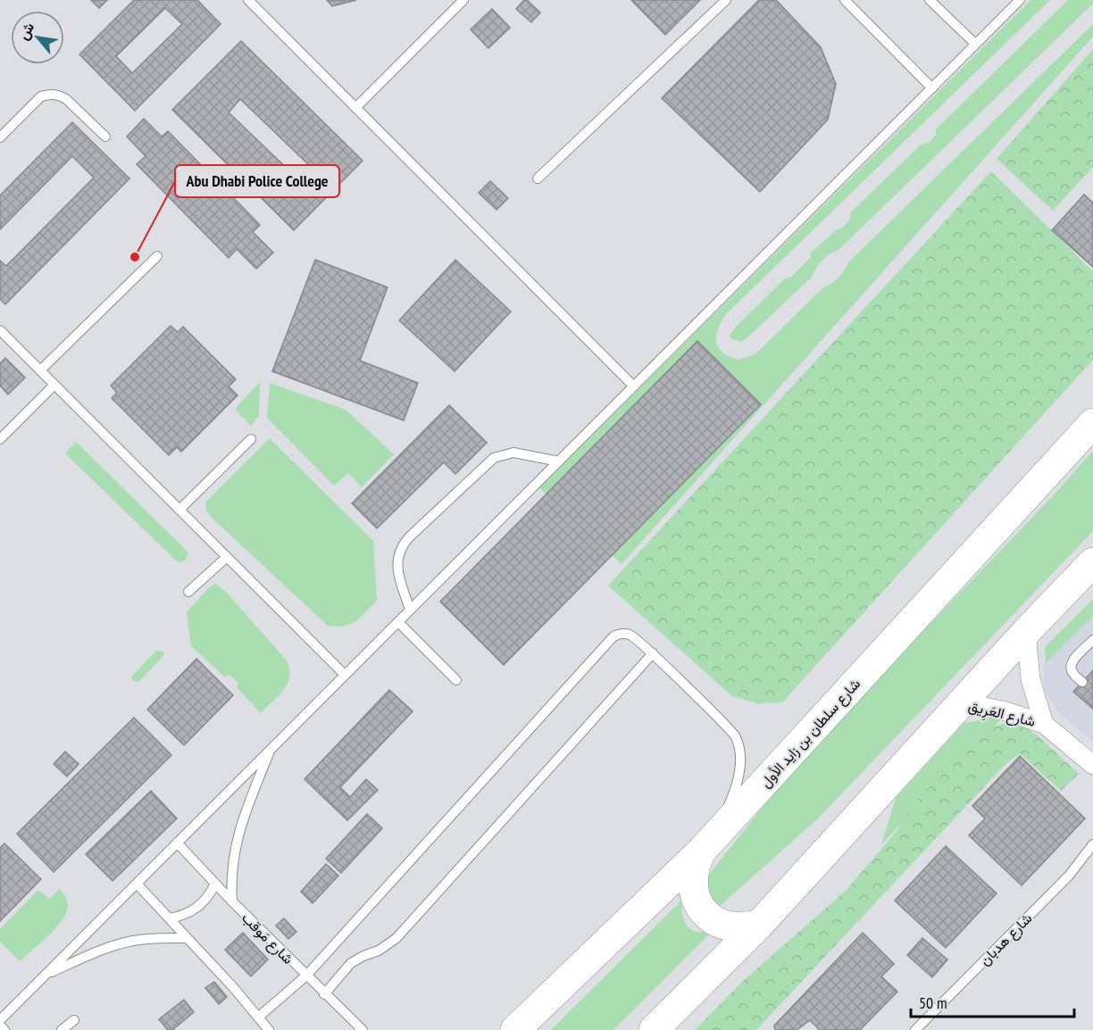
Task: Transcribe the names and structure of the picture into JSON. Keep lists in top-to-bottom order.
{
  "streets": {
    "main road": ["شارع سلطان بن زايد الأول"],
    "street": ["شارع العَرِيق"],
    "lane": ["شارع مَوقب", "شارع هدبان"]
  },
  "places": ["Abu Dhabi Police College"],
  "scale_bar": "50 m",
  "north": "top left"
}
